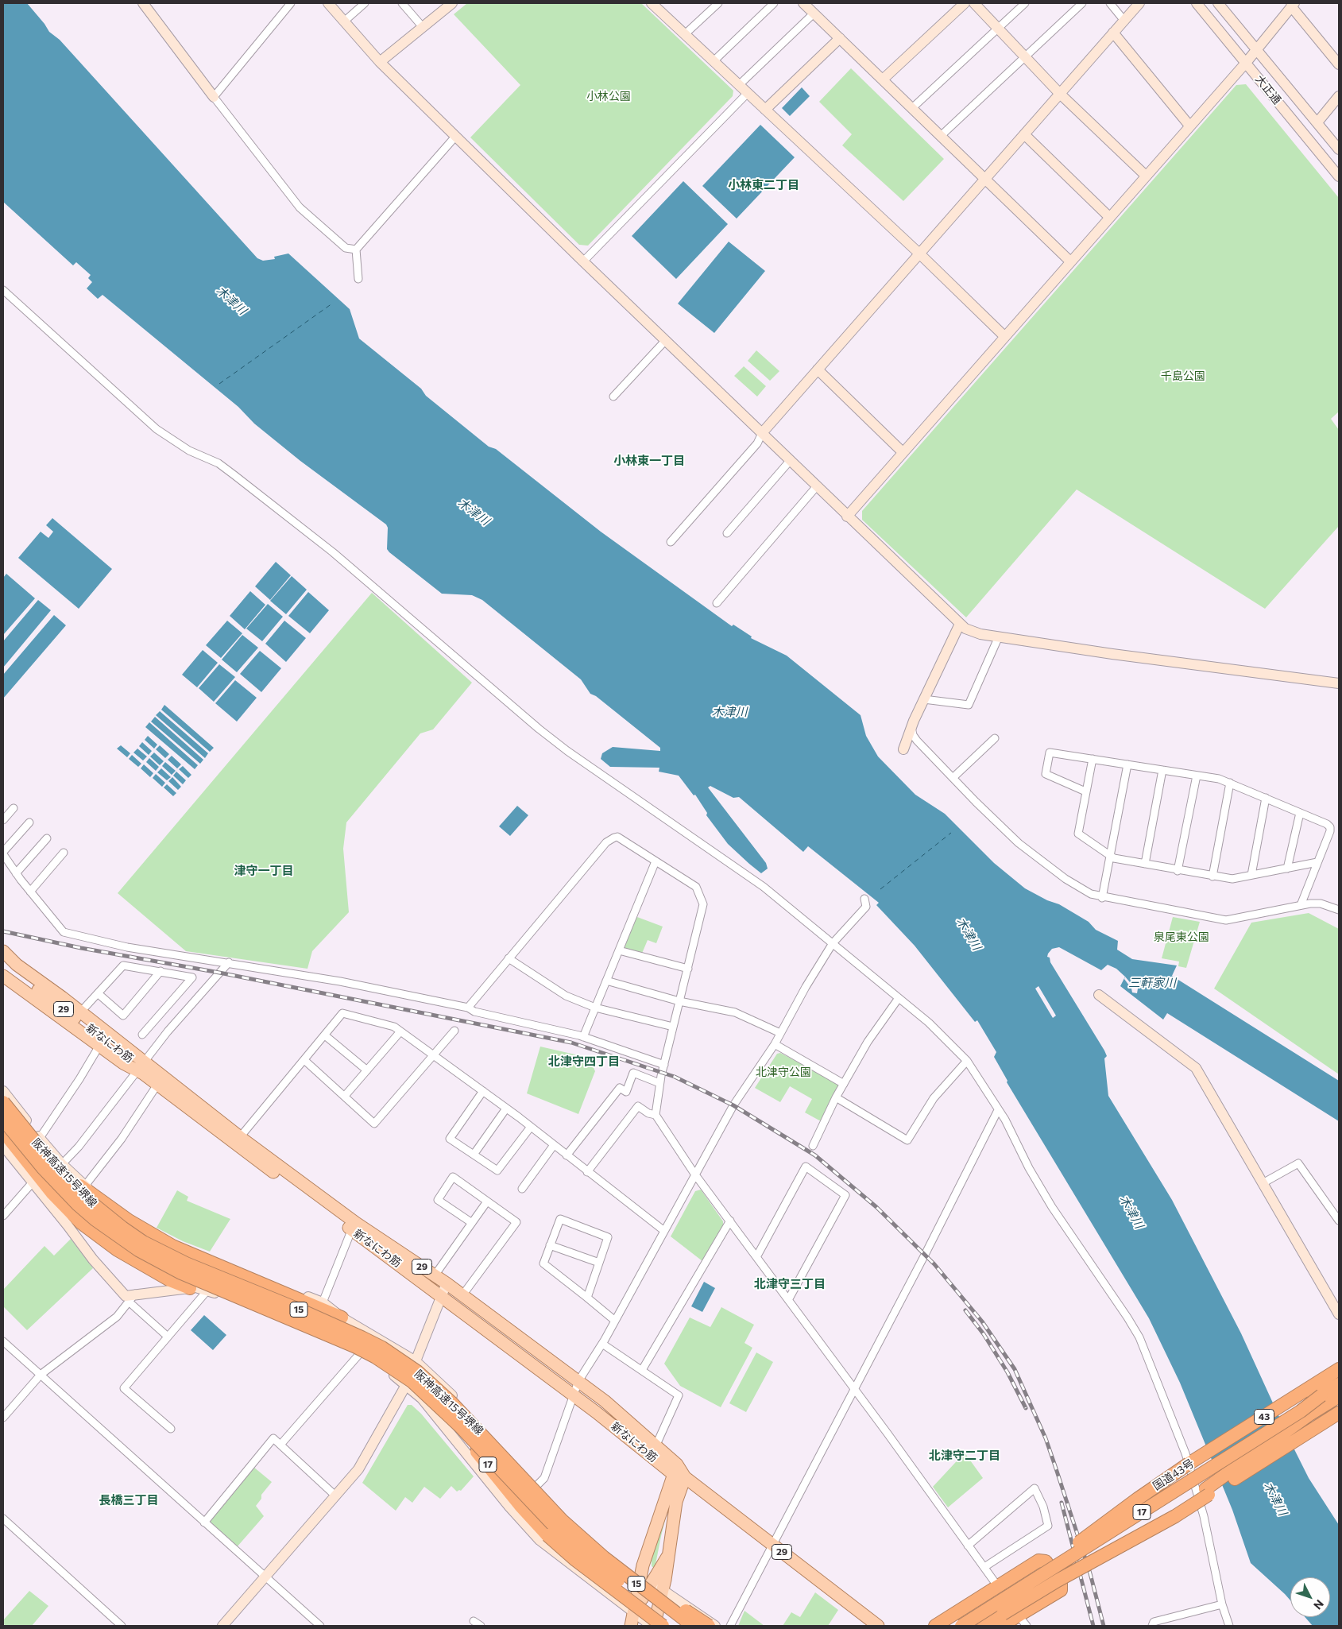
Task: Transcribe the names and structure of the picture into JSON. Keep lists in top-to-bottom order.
{
  "streets": {
    "highway": [
      "阪神高速15号堺線",
      "15",
      "43",
      "17",
      "国道43号"
    ],
    "main road": ["29", "新なにわ筋"],
    "street": ["大正通"]
  },
  "crossings": [
    ["阪神高速15号堺線", "15"],
    ["阪神高速15号堺線", "17"]
  ],
  "districts": [
    "小林東二丁目",
    "小林東一丁目",
    "津守一丁目",
    "北津守四丁目",
    "北津守三丁目",
    "北津守二丁目",
    "長橋三丁目"
  ],
  "water": ["木津川", "三軒家川"],
  "parks": [
    "小林公園",
    "千島公園",
    "泉尾東公園",
    "北津守公園"
  ],
  "north": "bottom right"
}
